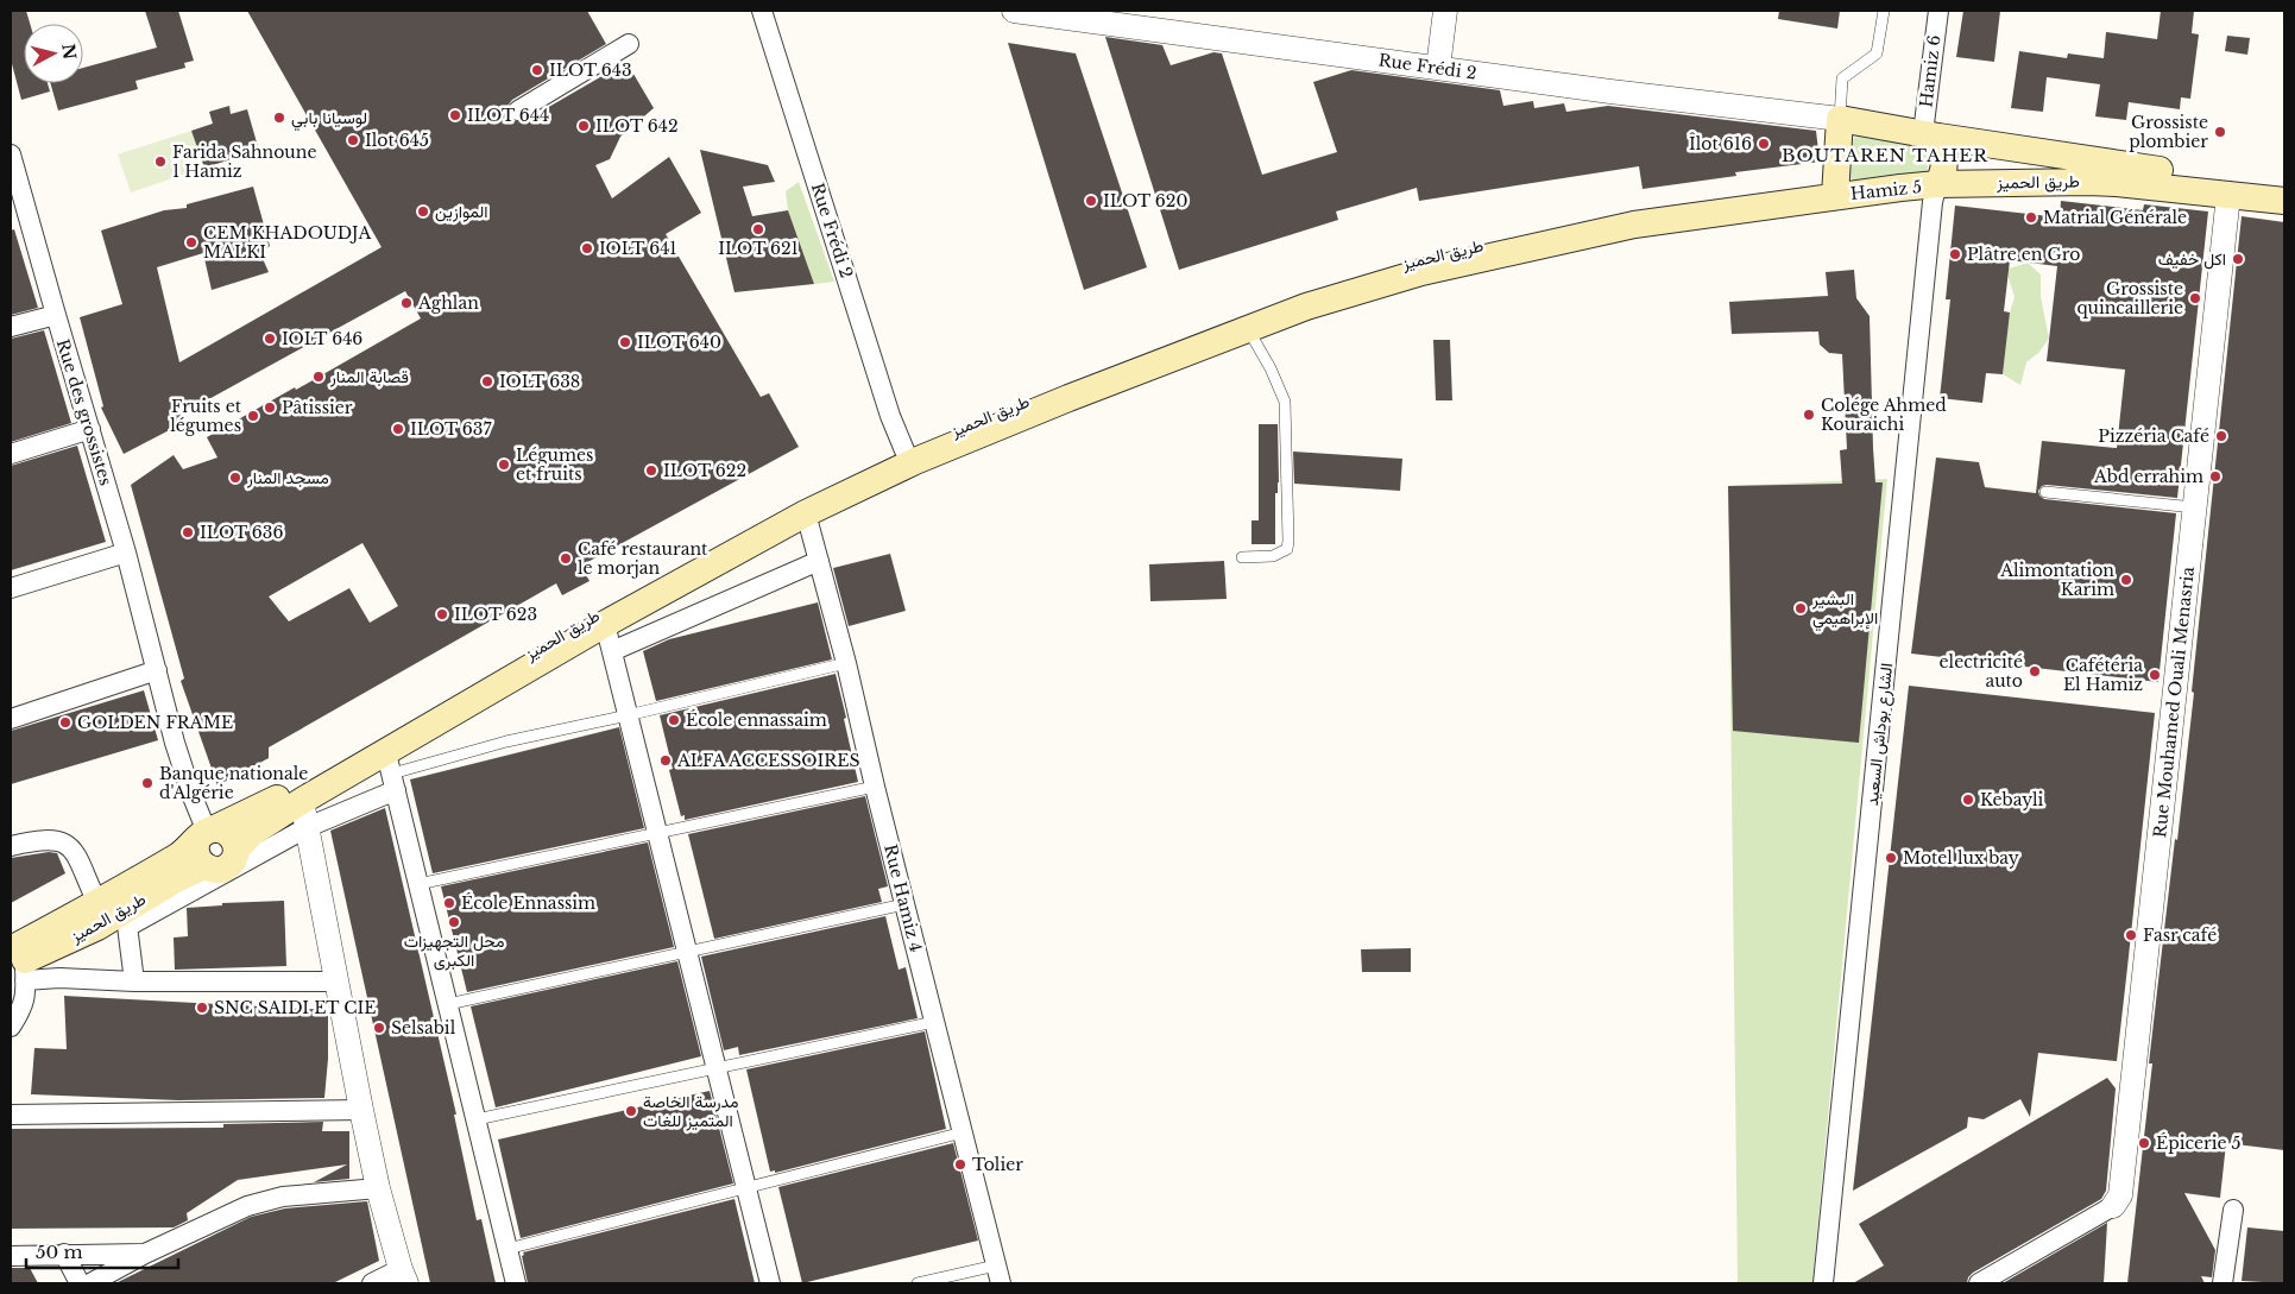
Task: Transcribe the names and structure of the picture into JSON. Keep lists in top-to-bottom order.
{
  "streets": {
    "main road": ["طريق الحميز", "Hamiz 5"],
    "street": [
      "Rue Frédi 2",
      "Hamiz 6",
      "Rue des grossistes",
      "Rue Mouhamed Ouali Menasria",
      "الشارع بوداش السعيد",
      "Rue Hamiz 4"
    ]
  },
  "crossings": [
    ["Rue Frédi 2", "طريق الحميز"],
    ["طريق الحميز", "Hamiz 5"],
    ["طريق الحميز", "Rue des grossistes"],
    ["طريق الحميز", "Rue Mouhamed Ouali Menasria"],
    ["طريق الحميز", "الشارع بوداش السعيد"],
    ["طريق الحميز", "Rue Hamiz 4"],
    ["Hamiz 5", "الشارع بوداش السعيد"]
  ],
  "districts": ["BOUTAREN TAHER"],
  "places": [
    "ILOT 643",
    "ILOT 644",
    "لوسيانا بابي",
    "ILOT 642",
    "Grossiste plombier",
    "Ilot 645",
    "Îlot 616",
    "Farida Sahnoune 1 Hamiz",
    "ILOT 620",
    "الموازين",
    "Matrial Générale",
    "ILOT 621",
    "CEM KHADOUDJA MALKI",
    "IOLT 641",
    "Plâtre en Gro",
    "اكل خفيف",
    "Grossiste quincaillerie",
    "Aghlan",
    "IOLT 646",
    "ILOT 640",
    "قصابة المنار",
    "IOLT 638",
    "Pâtissier",
    "Colége Ahmed Kouraichi",
    "Fruits et légumes",
    "ILOT 637",
    "Pizzéria Café",
    "Légumes et fruits",
    "ILOT 622",
    "Abd errahim",
    "مسجد المنار",
    "ILOT 636",
    "Café restaurant le morjan",
    "Alimontation Karim",
    "البشير الإبراهيمي",
    "ILOT 623",
    "electricité auto",
    "Cafétéria El Hamiz",
    "École ennassaim",
    "GOLDEN FRAME",
    "ALFA ACCESSOIRES",
    "Banque nationale d'Algérie",
    "Kebayli",
    "Motel lux bay",
    "École Ennassim",
    "محل التجهيزات الكبرى",
    "Fasr café",
    "SNC SAIDI ET CIE",
    "Selsabil",
    "مدرسة الخاصة المتميز للغات",
    "Épicerie 5",
    "Tolier"
  ],
  "scale_bar": "50 m",
  "north": "right"
}
